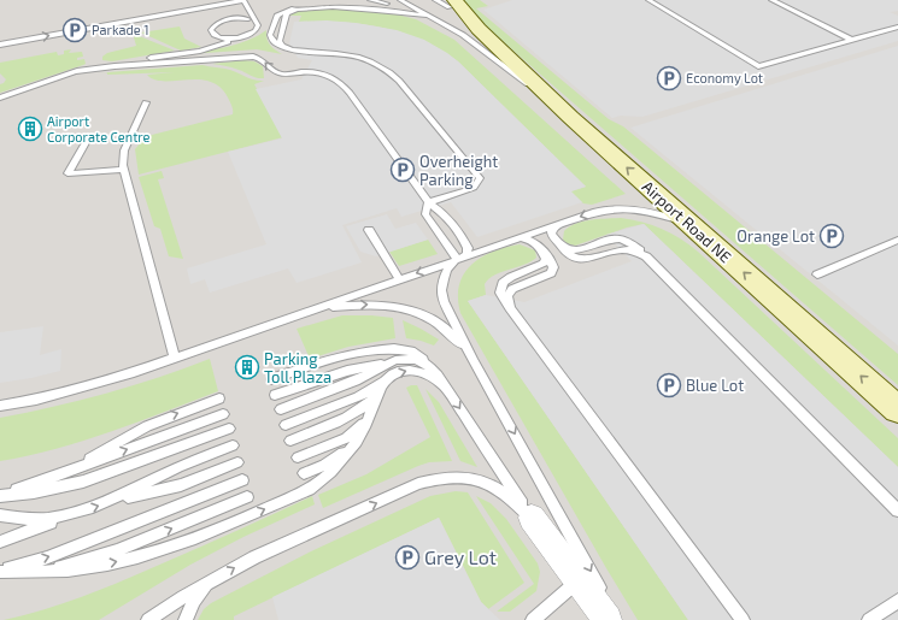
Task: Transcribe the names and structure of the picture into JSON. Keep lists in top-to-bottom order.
{
  "streets": {
    "main road": ["Airport Road NE"]
  },
  "one_way": ["Airport Road NE"],
  "places": {
    "parking": [
      "Parkade 1",
      "Economy Lot",
      "Overheight Parking",
      "Orange Lot",
      "Blue Lot",
      "Grey Lot"
    ],
    "building": ["Airport Corporate Centre", "Parking Toll Plaza"]
  }
}
